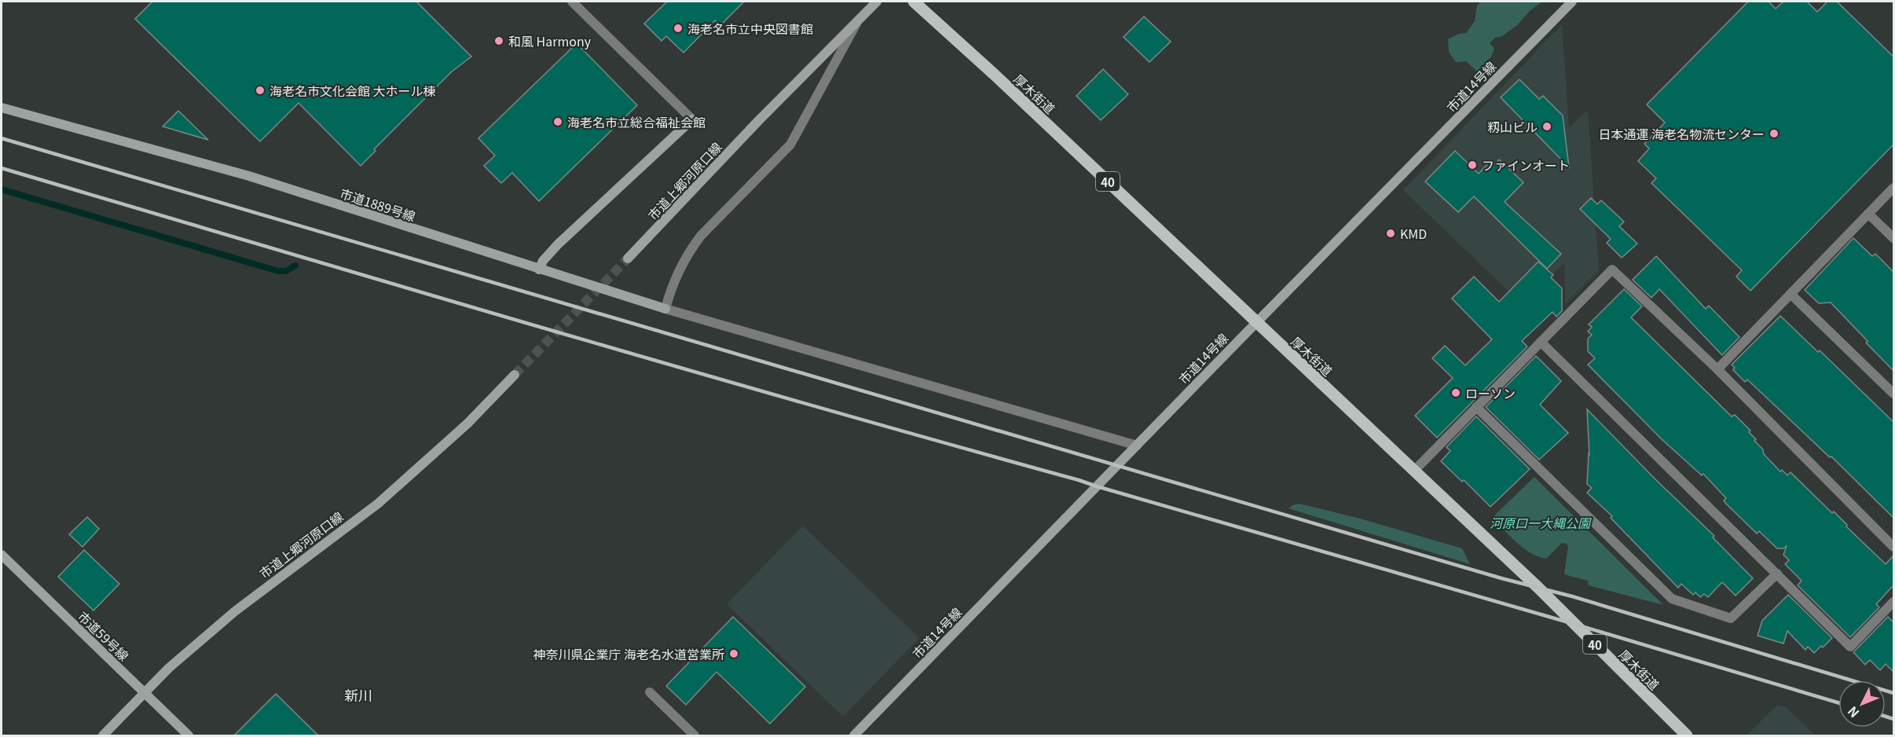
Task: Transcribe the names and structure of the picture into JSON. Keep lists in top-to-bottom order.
{
  "streets": {
    "main road": ["厚木街道", "40"],
    "street": [
      "市道14号線",
      "市道上郷河原口線",
      "市道1889号線",
      "市道59号線"
    ]
  },
  "crossings": [
    ["市道14号線", "厚木街道"],
    ["市道上郷河原口線", "市道59号線"]
  ],
  "districts": ["新川"],
  "parks": ["河原口一大縄公園"],
  "places": [
    "海老名市立中央図書館",
    "和風 Harmony",
    "海老名市文化会館 大ホール棟",
    "海老名市立総合福祉会館",
    "籾山ビル",
    "日本通運 海老名物流センター",
    "ファインオート",
    "KMD",
    "ローソン",
    "神奈川県企業庁 海老名水道営業所"
  ],
  "north": "bottom left"
}
